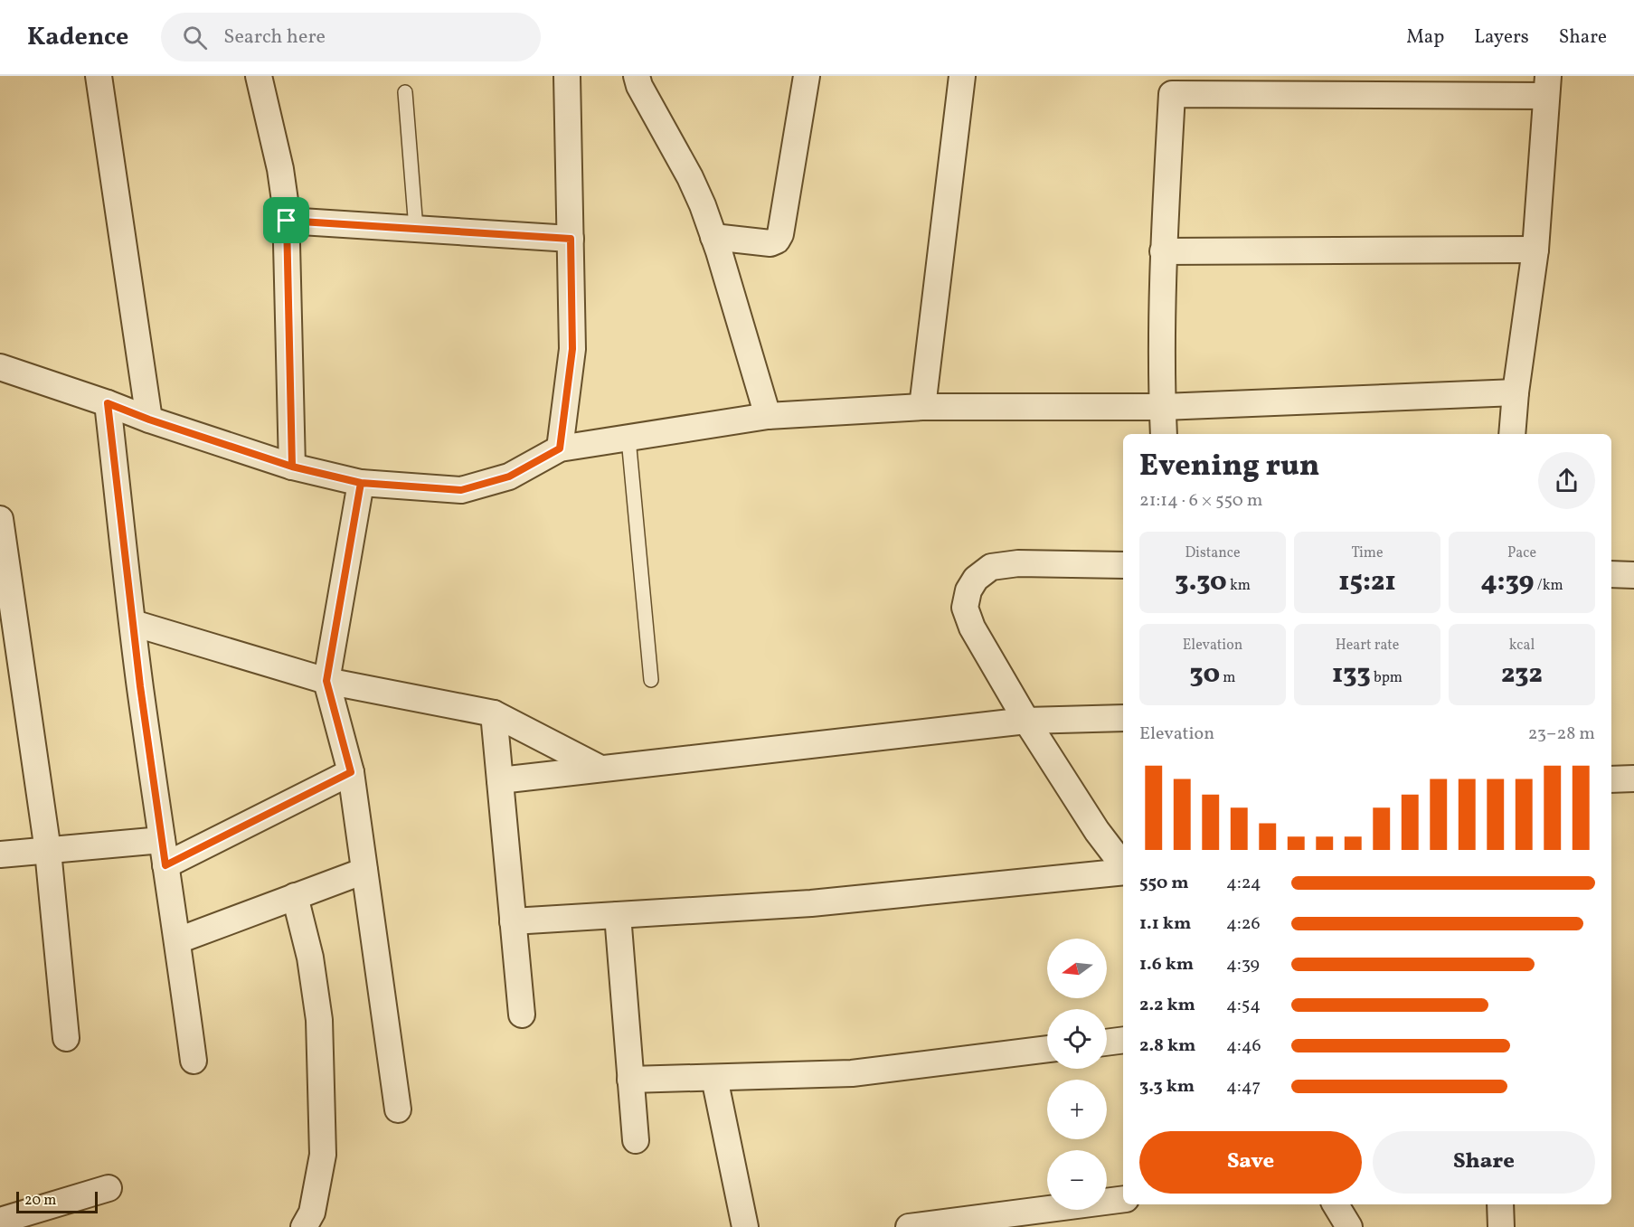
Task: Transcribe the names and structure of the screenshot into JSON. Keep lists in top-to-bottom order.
{
  "scale_bar": "20 m",
  "north": "left",
  "page": {
    "header": "Kadence",
    "search": "Search here",
    "nav": ["Map", "Layers", "Share"],
    "heading": ["Evening run", "21:14 · 6 × 550 m"],
    "stats": [
      ["Distance", "3.30 km"],
      ["Time", "15:21"],
      ["Pace", "4:39 /km"],
      ["Elevation", "30 m"],
      ["Heart rate", "133 bpm"],
      ["kcal", "232"]
    ],
    "chart": ["Elevation", "23–28 m"],
    "list": [
      {
        "name": "550 m",
        "note": "4:24"
      },
      {
        "name": "1.1 km",
        "note": "4:26"
      },
      {
        "name": "1.6 km",
        "note": "4:39"
      },
      {
        "name": "2.2 km",
        "note": "4:54"
      },
      {
        "name": "2.8 km",
        "note": "4:46"
      },
      {
        "name": "3.3 km",
        "note": "4:47"
      }
    ],
    "map_buttons": ["+", "−"],
    "buttons": ["Save", "Share"],
    "scale": "20 m"
  }
}
